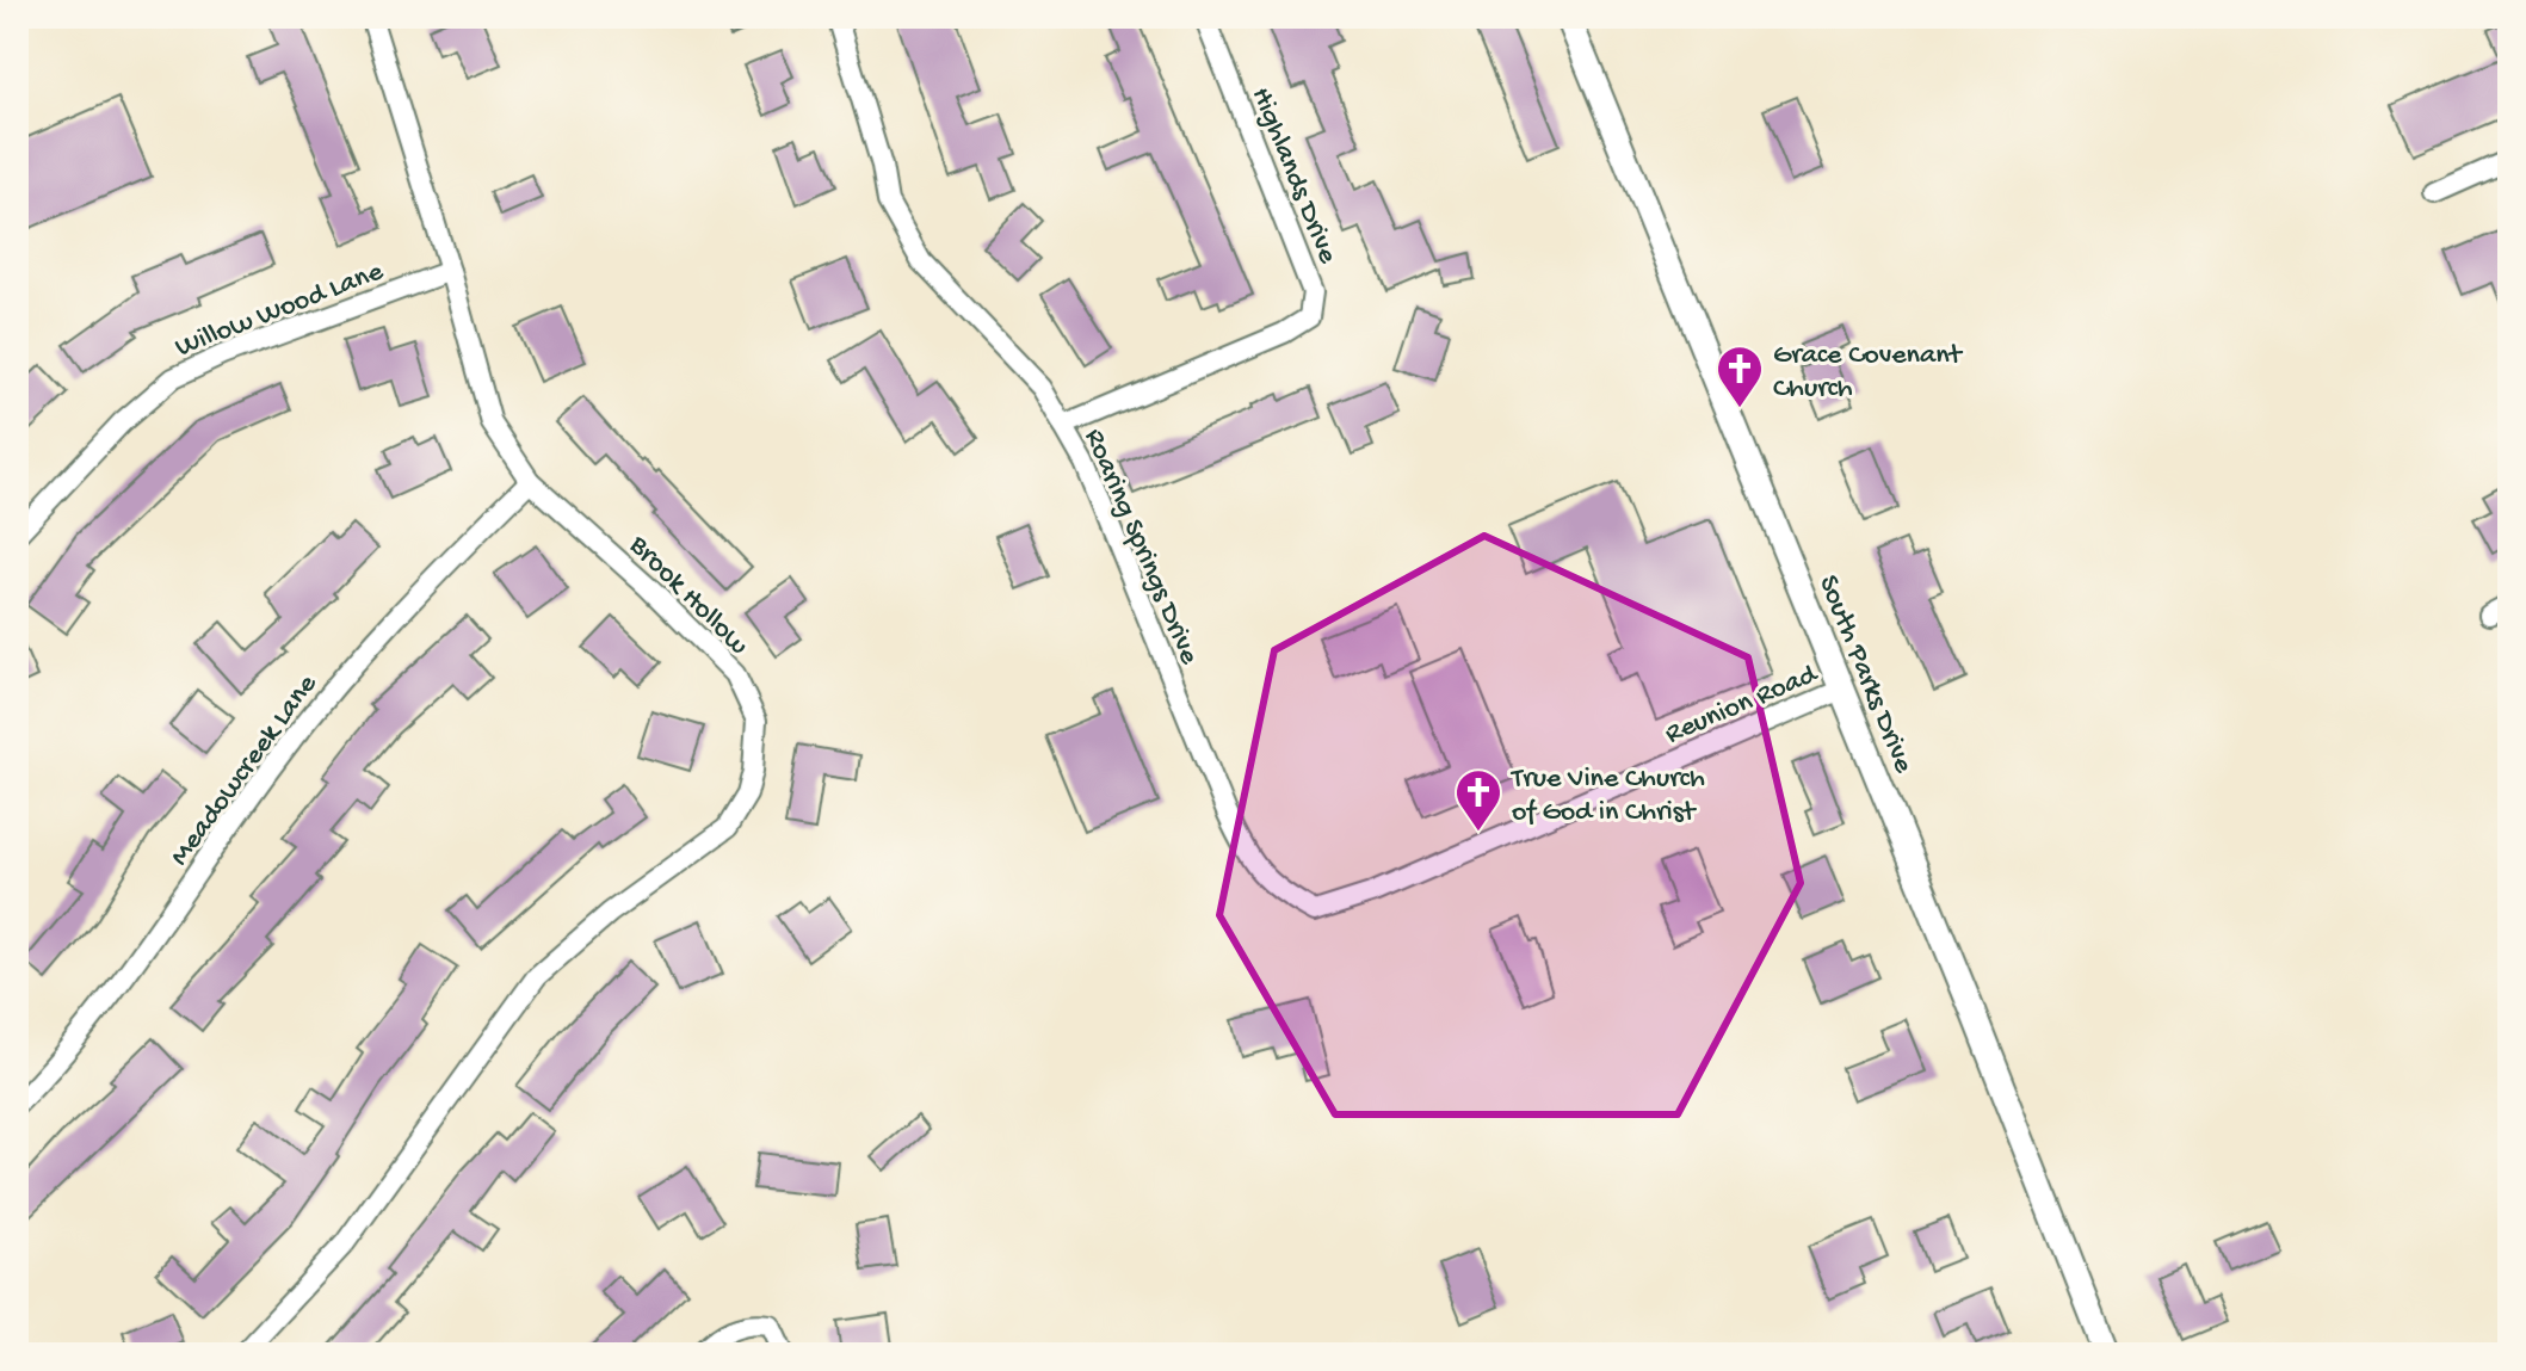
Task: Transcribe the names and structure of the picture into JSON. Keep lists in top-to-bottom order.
{
  "streets": {
    "street": [
      "Highlands Drive",
      "Willow Wood Lane",
      "Roaring Springs Drive",
      "Brook Hollow",
      "South Parks Drive",
      "Reunion Road",
      "Meadowcreek Lane"
    ]
  },
  "crossings": [
    ["Highlands Drive", "Roaring Springs Drive"],
    ["Willow Wood Lane", "Brook Hollow"],
    ["Roaring Springs Drive", "Reunion Road"],
    ["Brook Hollow", "Meadowcreek Lane"],
    ["South Parks Drive", "Reunion Road"]
  ],
  "places": {
    "church": ["Grace Covenant Church", "True Vine Church of God in Christ"]
  }
}
